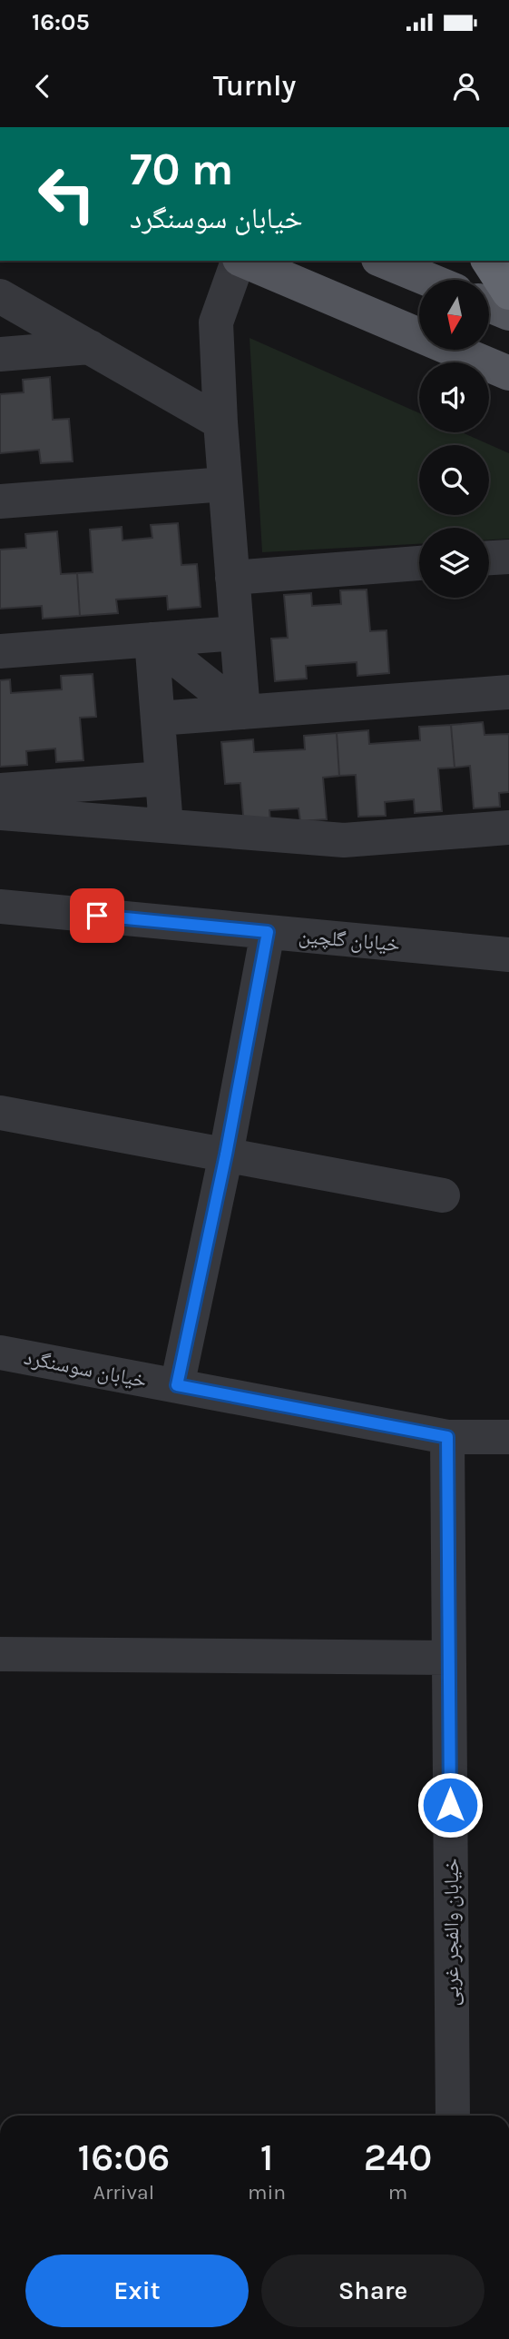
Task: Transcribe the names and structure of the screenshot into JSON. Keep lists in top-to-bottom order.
{
  "streets": {
    "street": ["خیابان گلچین", "خیابان سوسنگرد", "خیابان والفجر غربی"]
  },
  "crossings": [
    ["خیابان سوسنگرد", "خیابان والفجر غربی"]
  ],
  "north": "bottom",
  "page": {
    "status": "16:05",
    "header": "Turnly",
    "turn": ["70 m", "خیابان سوسنگرد"],
    "eta": [
      "16:06",
      "Arrival",
      "1",
      "min",
      "240",
      "m"
    ],
    "buttons": ["Exit", "Share"]
  }
}
